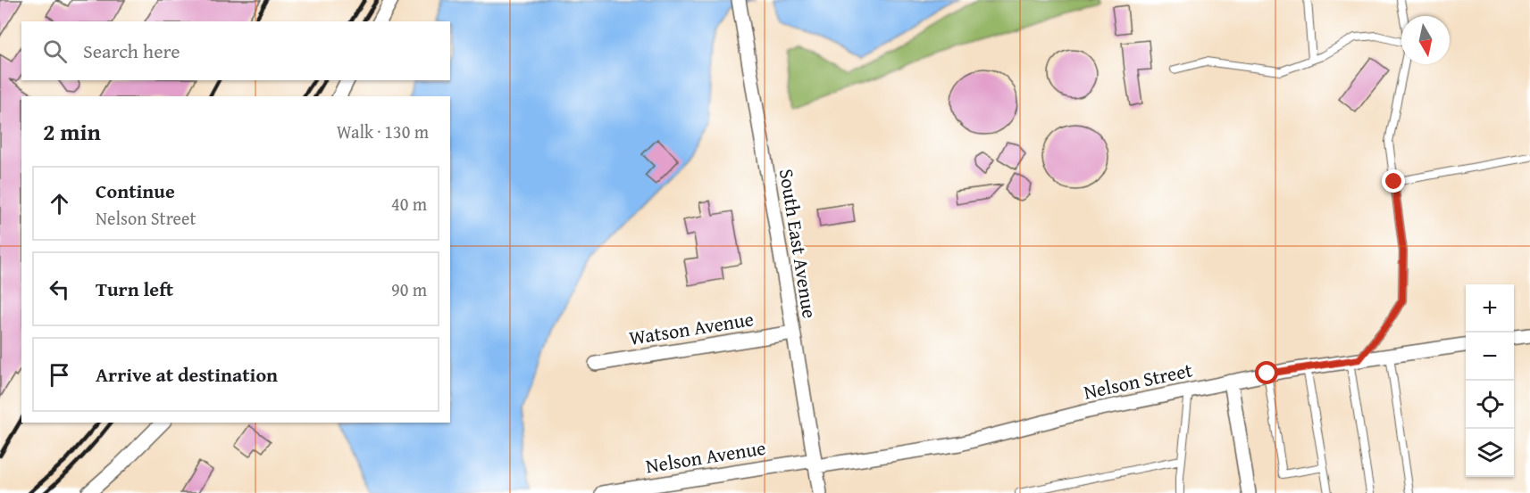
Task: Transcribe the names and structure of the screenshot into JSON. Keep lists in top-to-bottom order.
{
  "streets": {
    "street": [
      "South East Avenue",
      "Watson Avenue",
      "Nelson Street",
      "Nelson Avenue"
    ]
  },
  "crossings": [
    ["South East Avenue", "Watson Avenue"],
    ["South East Avenue", "Nelson Street"],
    ["South East Avenue", "Nelson Avenue"],
    ["Nelson Street", "Nelson Avenue"]
  ],
  "north": "bottom",
  "page": {
    "search": "Search here",
    "heading": ["2 min", "Walk · 130 m"],
    "list": [
      ["Continue", "Nelson Street", "40 m"],
      ["Turn left", "90 m"],
      "Arrive at destination"
    ],
    "map_buttons": ["+", "−"]
  }
}
